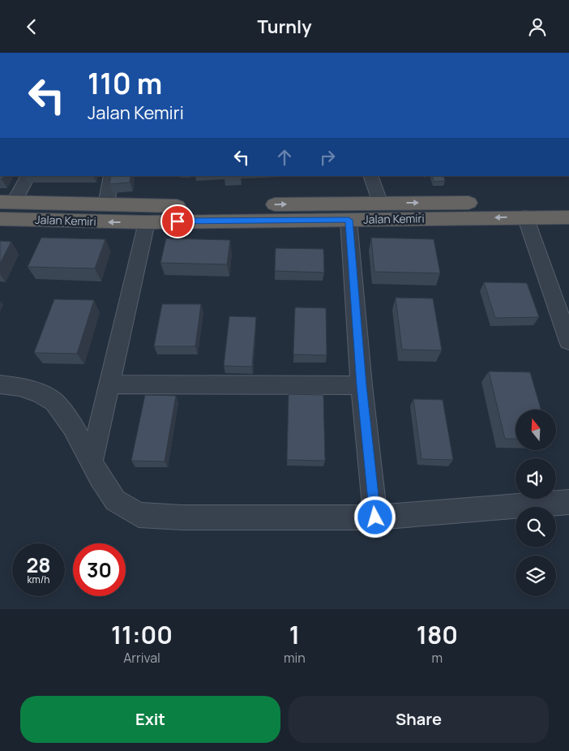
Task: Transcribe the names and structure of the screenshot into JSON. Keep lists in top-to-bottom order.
{
  "streets": {
    "highway": ["Jalan Kemiri"]
  },
  "north": "top",
  "page": {
    "header": "Turnly",
    "turn": ["110 m", "Jalan Kemiri"],
    "speed": "28 km/h",
    "limit": "30",
    "eta": [
      "11:00",
      "Arrival",
      "1",
      "min",
      "180",
      "m"
    ],
    "buttons": ["Exit", "Share"]
  }
}
